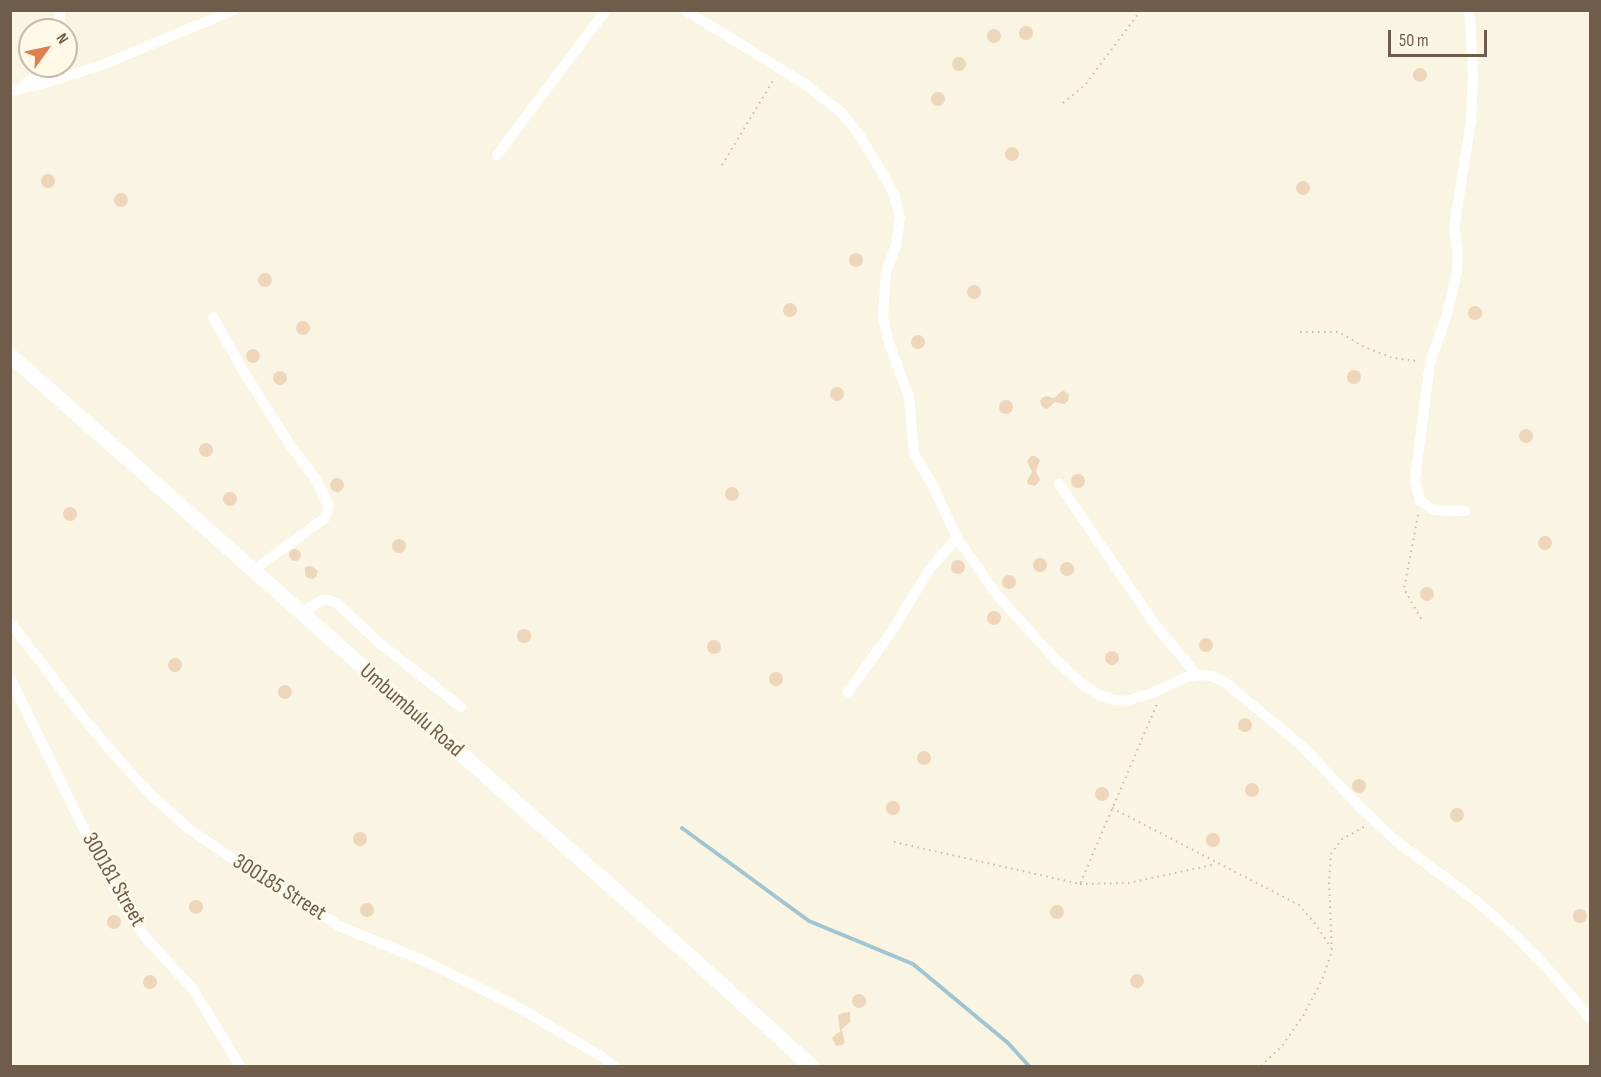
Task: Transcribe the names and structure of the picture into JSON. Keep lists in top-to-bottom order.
{
  "streets": {
    "main road": ["Umbumbulu Road"],
    "street": ["300181 Street", "300185 Street"]
  },
  "scale_bar": "50 m",
  "north": "top right"
}
